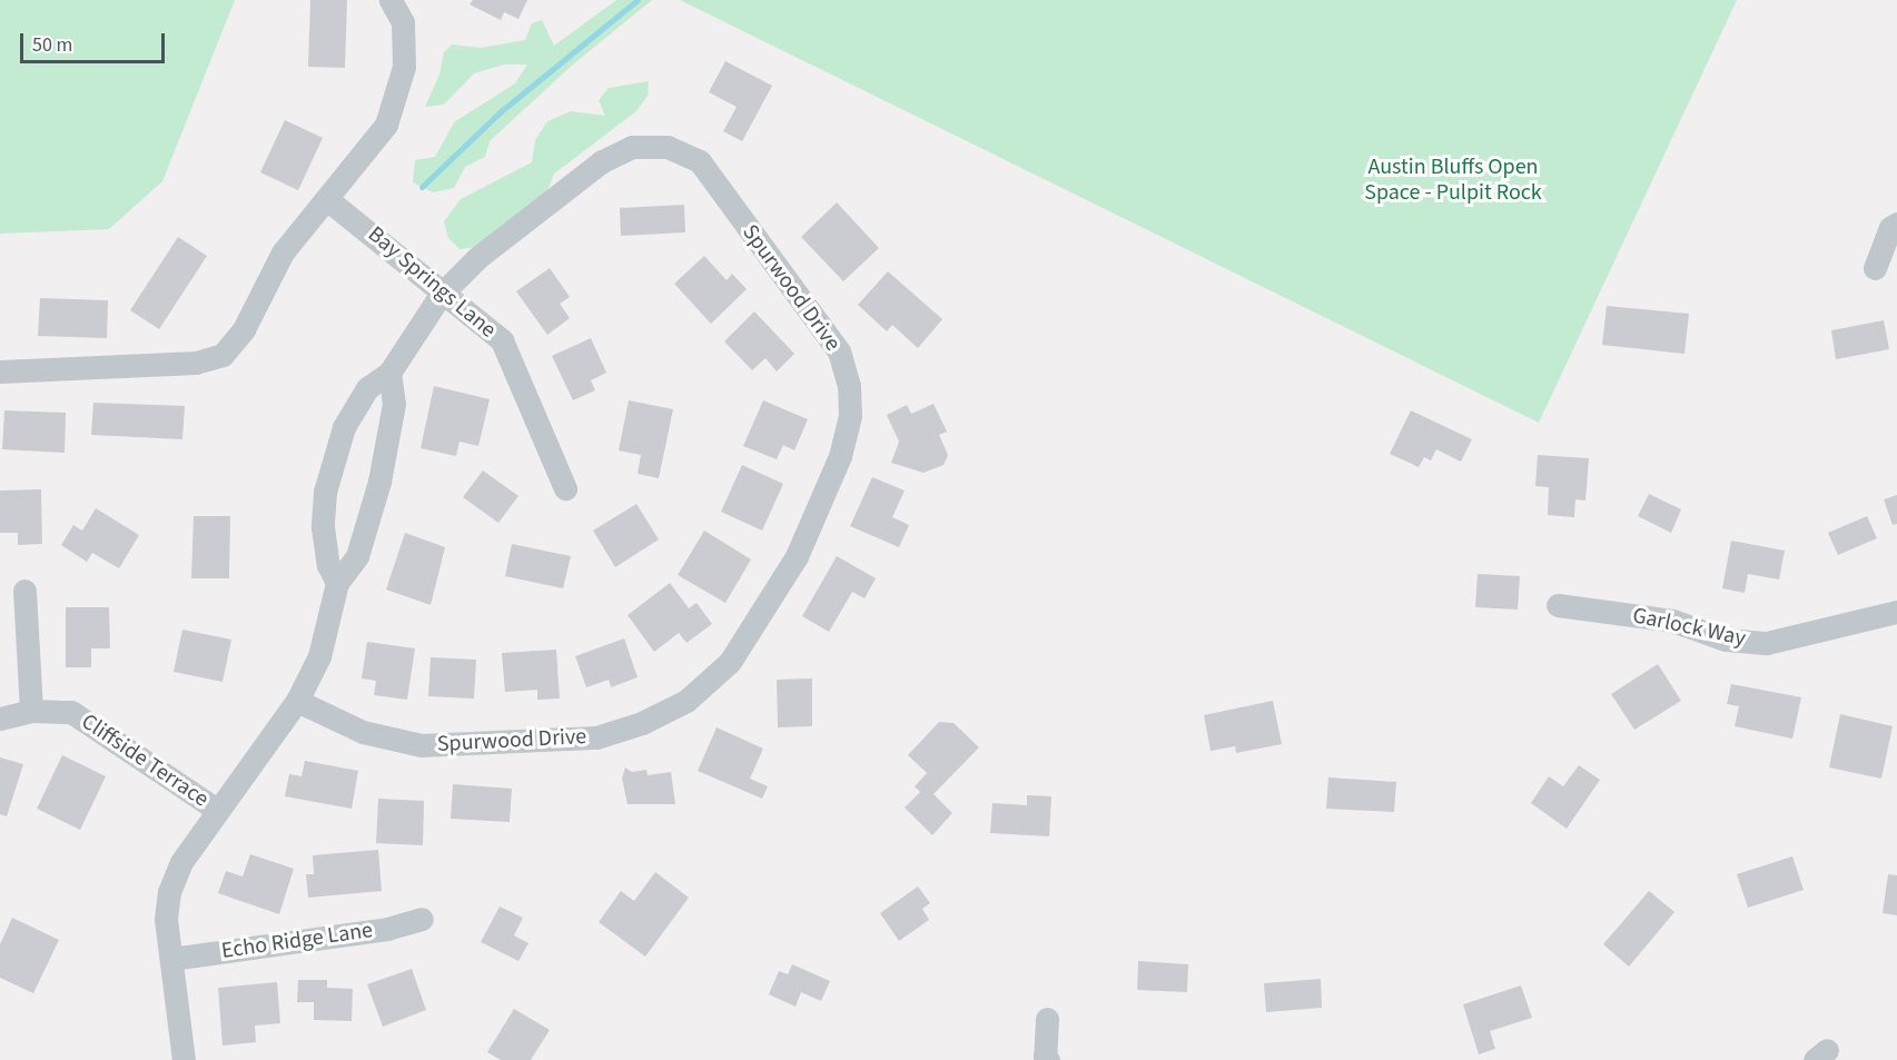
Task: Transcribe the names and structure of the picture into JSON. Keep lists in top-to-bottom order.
{
  "streets": {
    "street": [
      "Bay Springs Lane",
      "Spurwood Drive",
      "Garlock Way",
      "Cliffside Terrace",
      "Echo Ridge Lane"
    ]
  },
  "crossings": [
    ["Bay Springs Lane", "Spurwood Drive"]
  ],
  "parks": ["Austin Bluffs Open Space - Pulpit Rock"],
  "scale_bar": "50 m"
}
